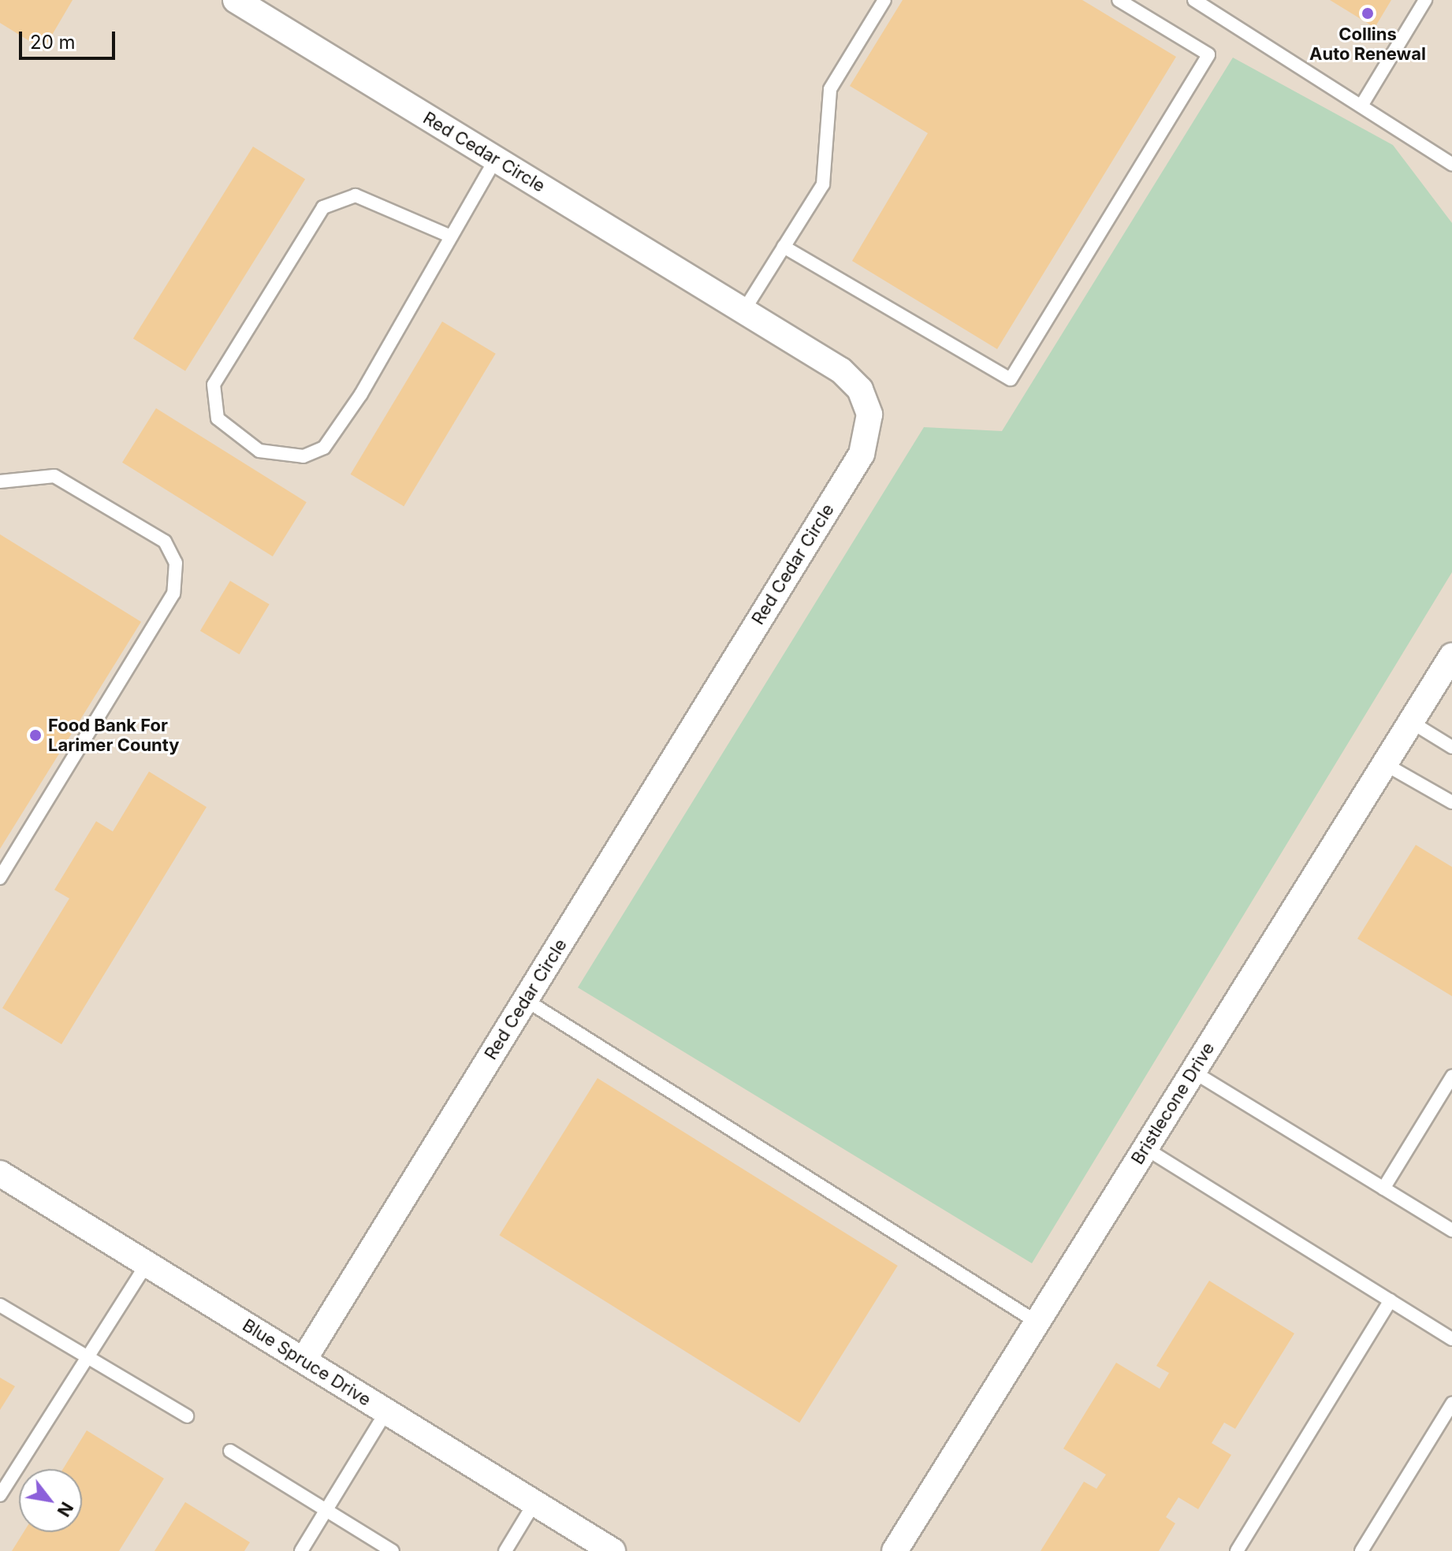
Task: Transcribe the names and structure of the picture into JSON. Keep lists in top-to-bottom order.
{
  "streets": {
    "street": ["Red Cedar Circle", "Bristlecone Drive", "Blue Spruce Drive"]
  },
  "crossings": [
    ["Red Cedar Circle", "Blue Spruce Drive"]
  ],
  "places": ["Collins Auto Renewal", "Food Bank For Larimer County"],
  "scale_bar": "20 m",
  "north": "bottom right"
}
